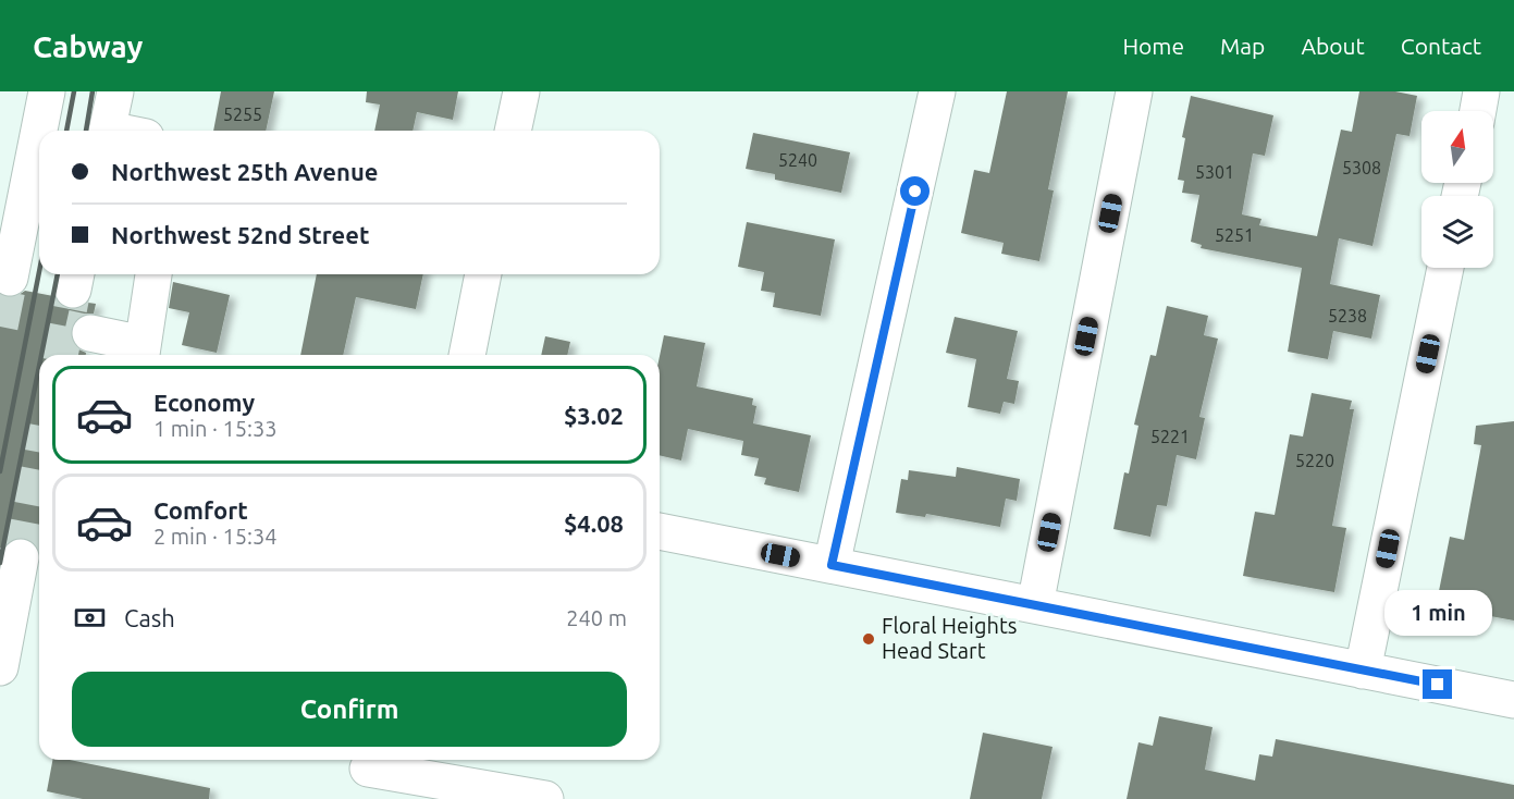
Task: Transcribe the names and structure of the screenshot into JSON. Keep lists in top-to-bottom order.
{
  "places": ["Floral Heights Head Start"],
  "house_numbers": [
    "5255",
    "5240",
    "5308",
    "5301",
    "5251",
    "5238",
    "5221",
    "5220"
  ],
  "north": "top",
  "page": {
    "header": "Cabway",
    "nav": [
      "Home",
      "Map",
      "About",
      "Contact"
    ],
    "banner": ["Northwest 25th Avenue", "Northwest 52nd Street"],
    "list": [
      {
        "name": "Economy",
        "note": "1 min · 15:33",
        "value": "$3.02"
      },
      {
        "name": "Comfort",
        "note": "2 min · 15:34",
        "value": "$4.08"
      }
    ],
    "pay": ["Cash", "240 m"],
    "bubble": "1 min",
    "buttons": "Confirm"
  }
}
